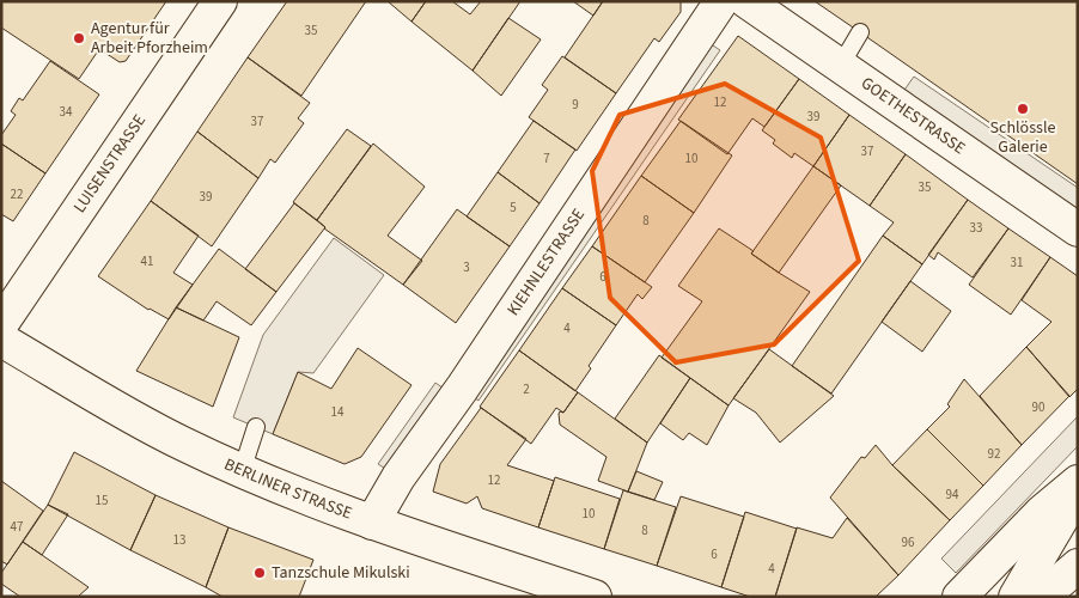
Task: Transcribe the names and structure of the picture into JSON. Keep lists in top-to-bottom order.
{
  "streets": {
    "main road": [
      "GOETHESTRASSE",
      "LUISENSTRASSE",
      "KIEHNLESTRASSE",
      "BERLINER STRASSE"
    ]
  },
  "crossings": [
    ["KIEHNLESTRASSE", "BERLINER STRASSE"]
  ],
  "places": ["Agentur für Arbeit Pforzheim", "Schlössle Galerie", "Tanzschule Mikulski"],
  "house_numbers": [
    "35",
    "12",
    "9",
    "34",
    "39",
    "37",
    "37",
    "7",
    "10",
    "35",
    "22",
    "39",
    "5",
    "8",
    "33",
    "41",
    "31",
    "3",
    "6",
    "4",
    "2",
    "90",
    "14",
    "92",
    "12",
    "94",
    "15",
    "10",
    "47",
    "8",
    "13",
    "96",
    "6",
    "4"
  ]
}
